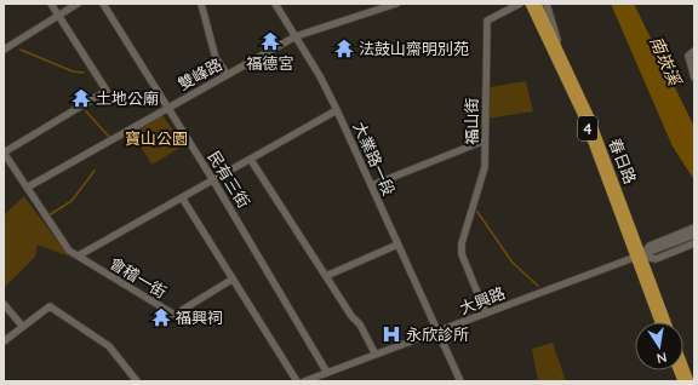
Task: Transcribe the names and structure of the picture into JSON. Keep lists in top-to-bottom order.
{
  "streets": {
    "main road": ["4", "春日路"],
    "street": [
      "雙峰路",
      "福山街",
      "大業路一段",
      "民有三街",
      "會稽一街",
      "大興路"
    ]
  },
  "crossings": [
    ["雙峰路", "大業路一段"],
    ["雙峰路", "民有三街"],
    ["雙峰路", "會稽一街"],
    ["福山街", "大興路"],
    ["大業路一段", "大興路"],
    ["春日路", "大興路"],
    ["民有三街", "大興路"]
  ],
  "water": ["南崁溪"],
  "parks": ["寶山公園"],
  "places": {
    "temple": [
      "福德宮",
      "法鼓山齋明別苑",
      "土地公廟",
      "福興祠"
    ],
    "hospital": ["永欣診所"]
  },
  "north": "bottom"
}
